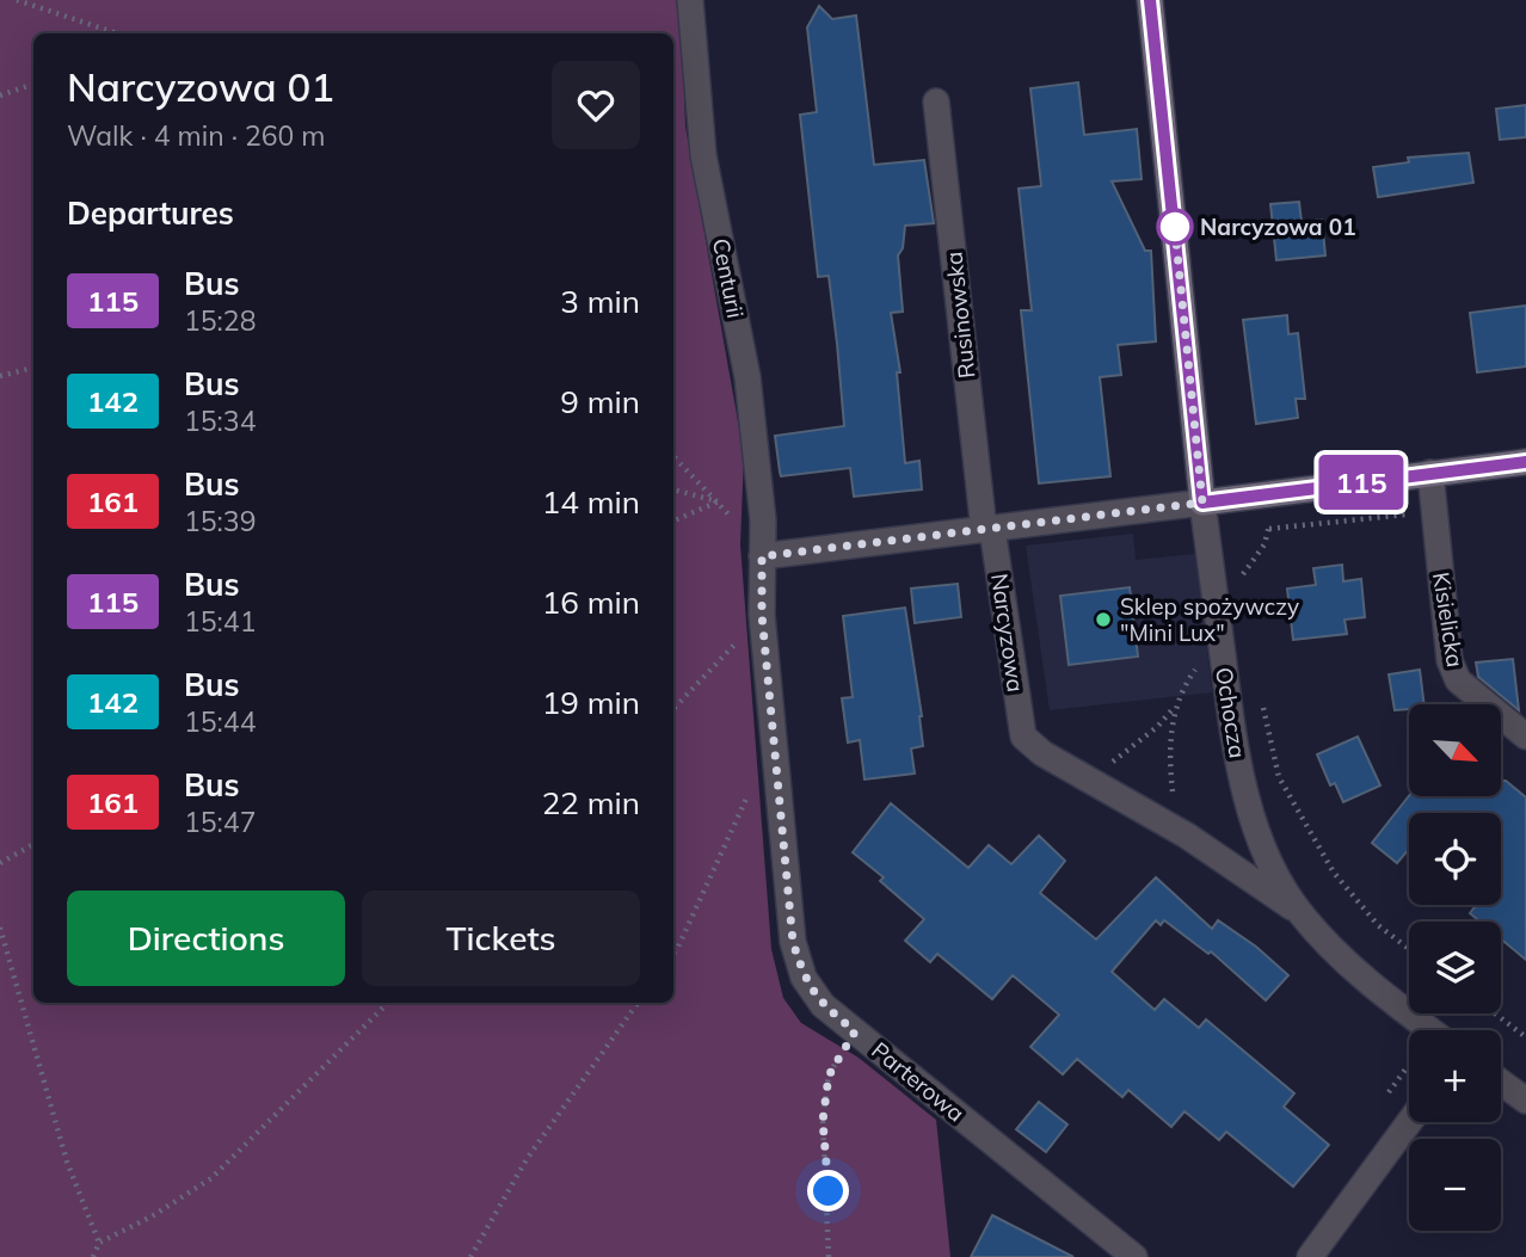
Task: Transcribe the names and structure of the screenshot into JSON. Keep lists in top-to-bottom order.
{
  "streets": {
    "street": [
      "Centurii",
      "Rusinowska",
      "Kisielicka",
      "Narcyzowa",
      "Ochocza",
      "Parterowa"
    ]
  },
  "crossings": [
    ["Centurii", "Parterowa"],
    ["Rusinowska", "Narcyzowa"],
    ["Narcyzowa", "Ochocza"]
  ],
  "places": ["Narcyzowa 01", "Sklep spożywczy \"Mini Lux\""],
  "lines": ["bus line 115"],
  "north": "bottom right",
  "page": {
    "on_map": "115",
    "heading": [
      ["Narcyzowa 01", "Walk · 4 min · 260 m"],
      "Departures"
    ],
    "list": [
      {
        "mark": "115",
        "name": "Bus",
        "note": "15:28",
        "value": "3 min"
      },
      {
        "mark": "142",
        "name": "Bus",
        "note": "15:34",
        "value": "9 min"
      },
      {
        "mark": "161",
        "name": "Bus",
        "note": "15:39",
        "value": "14 min"
      },
      {
        "mark": "115",
        "name": "Bus",
        "note": "15:41",
        "value": "16 min"
      },
      {
        "mark": "142",
        "name": "Bus",
        "note": "15:44",
        "value": "19 min"
      },
      {
        "mark": "161",
        "name": "Bus",
        "note": "15:47",
        "value": "22 min"
      }
    ],
    "map_buttons": ["+", "−"],
    "buttons": ["Directions", "Tickets"]
  }
}
